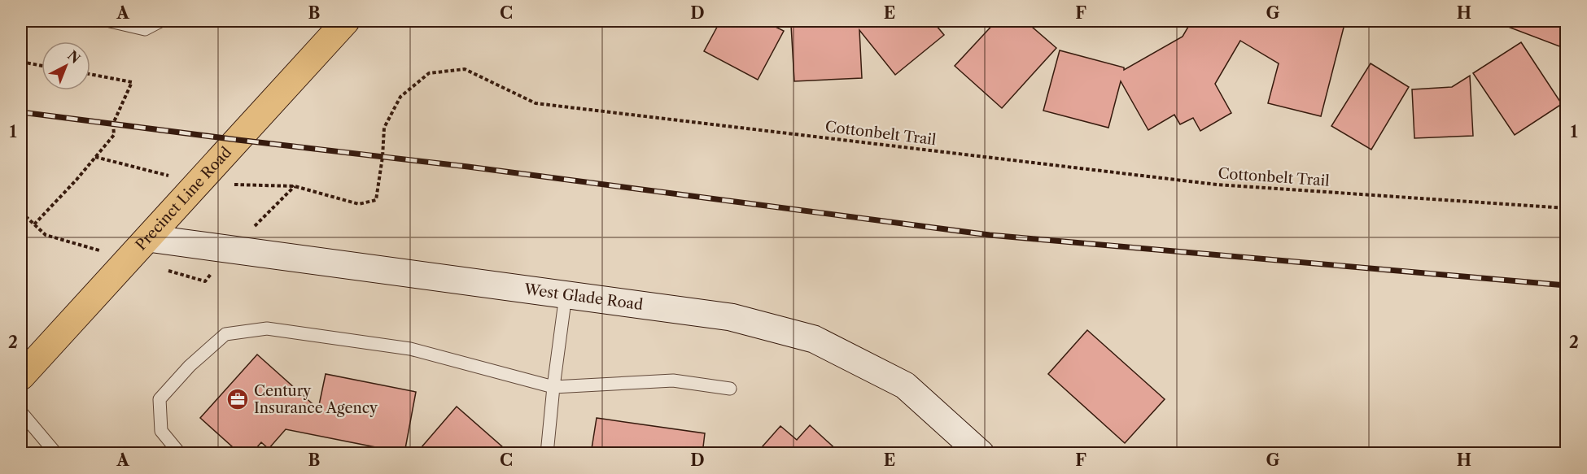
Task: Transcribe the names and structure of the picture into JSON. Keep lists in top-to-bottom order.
{
  "streets": {
    "main road": ["Precinct Line Road", "West Glade Road"],
    "path": ["Cottonbelt Trail"]
  },
  "crossings": [
    ["Precinct Line Road", "West Glade Road"]
  ],
  "places": {
    "office": ["Century Insurance Agency"]
  },
  "north": "top right",
  "grid": {
    "columns": [
      "A",
      "B",
      "C",
      "D",
      "E",
      "F",
      "G",
      "H"
    ],
    "rows": ["1", "2"]
  }
}
